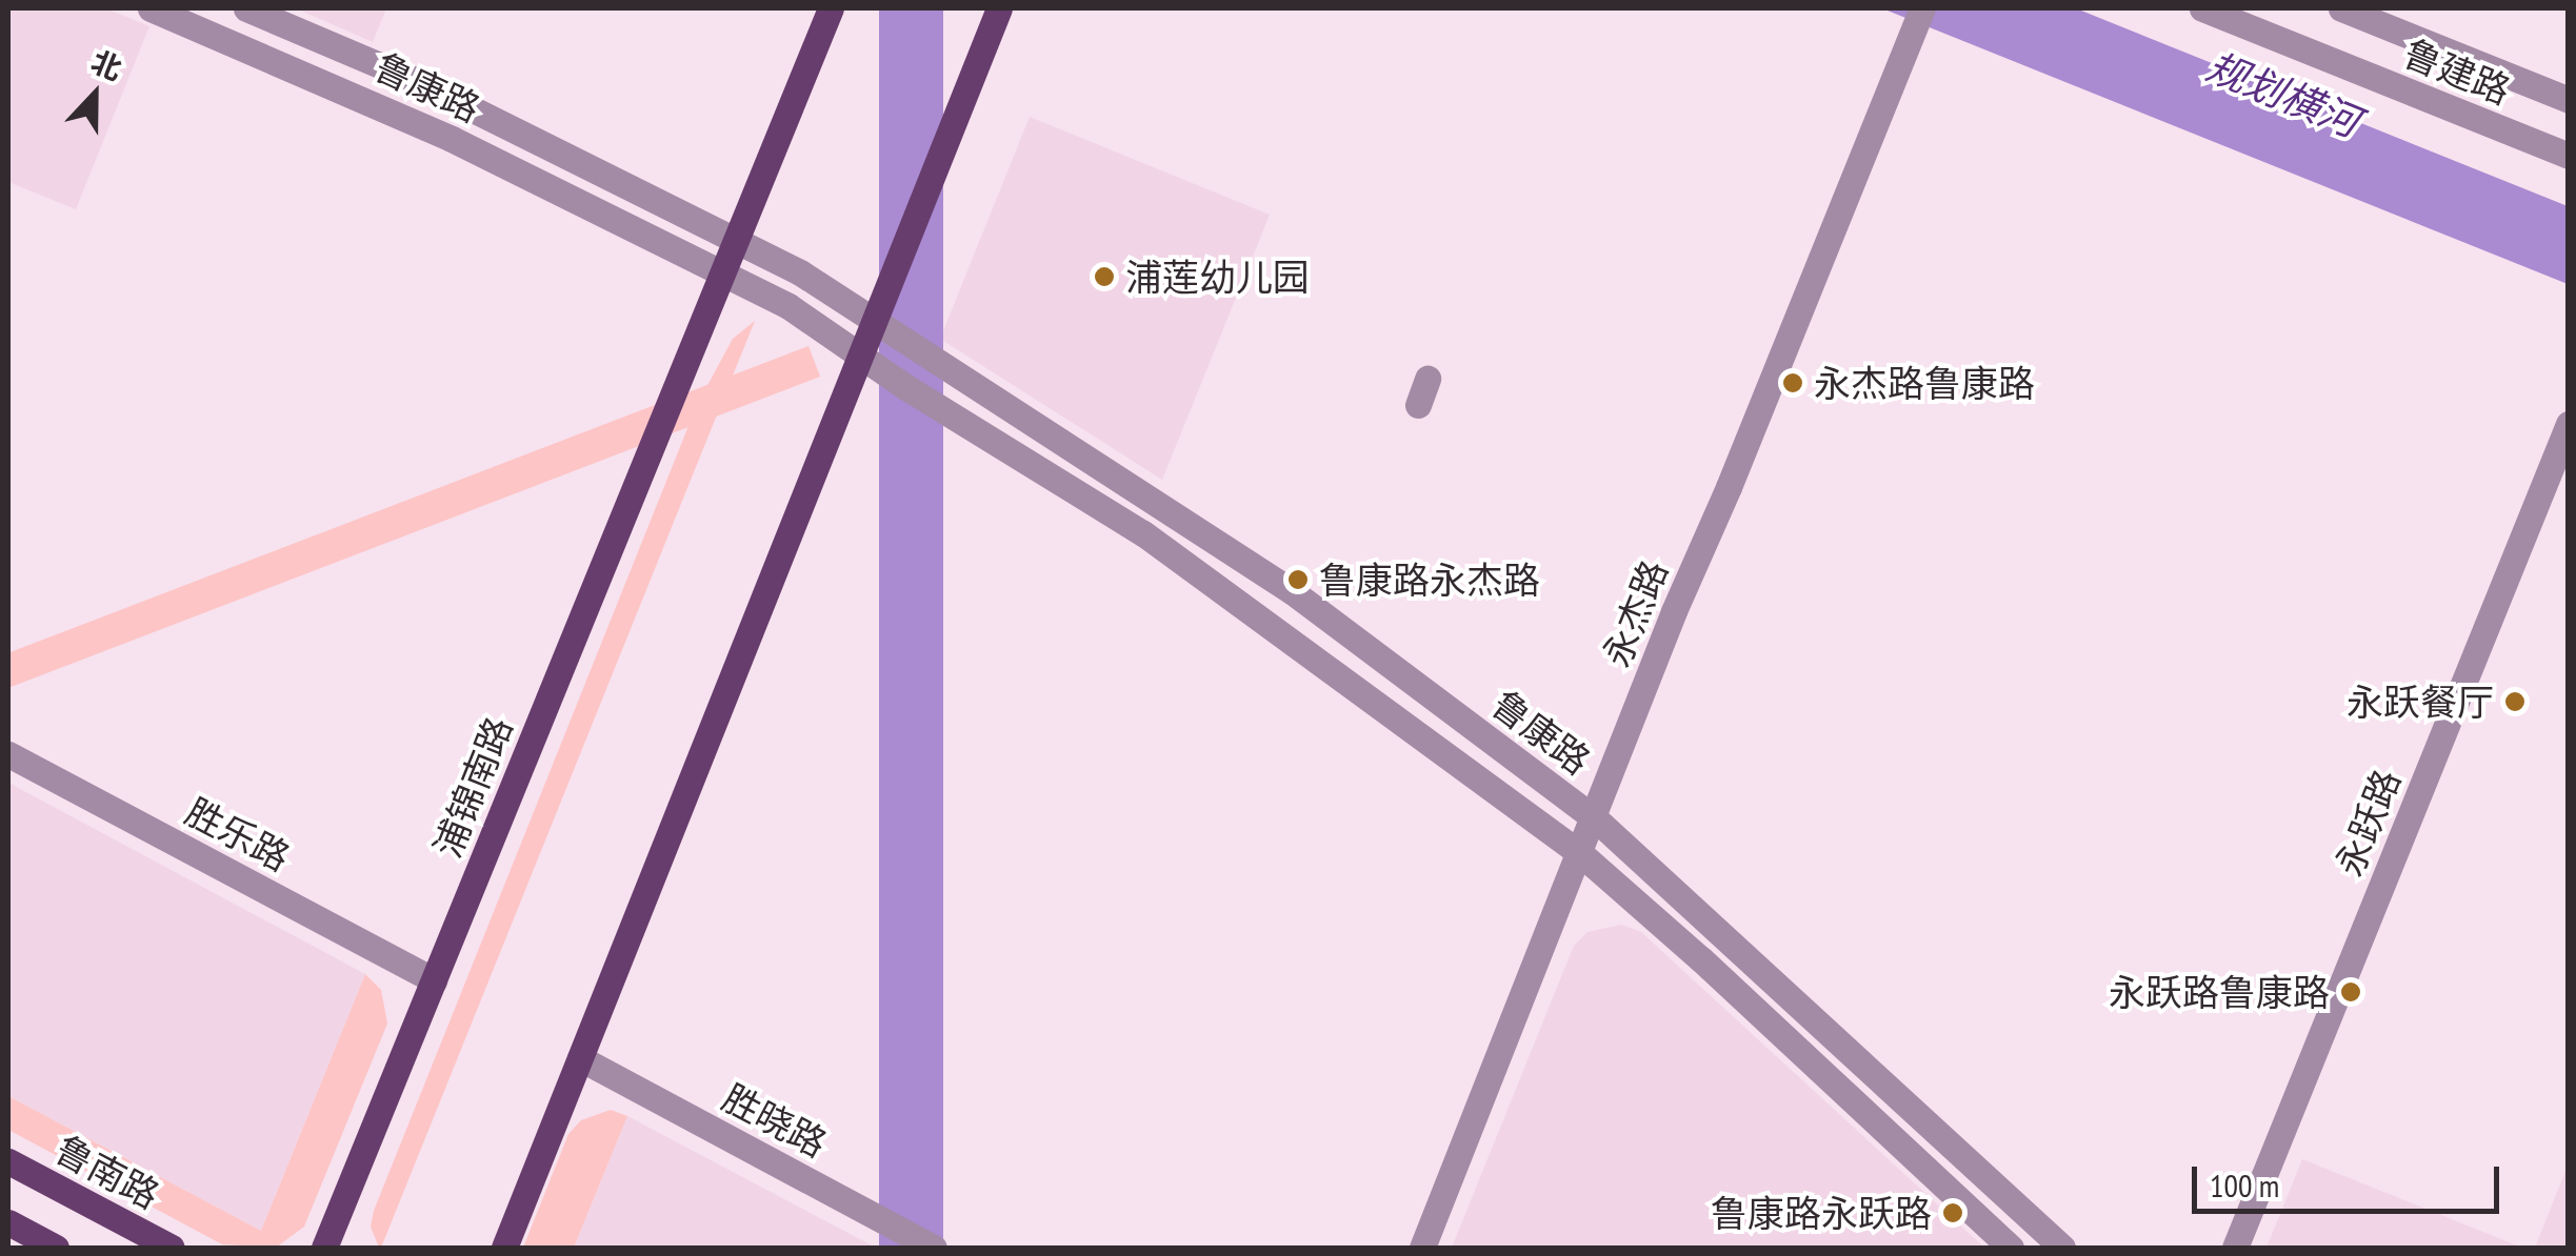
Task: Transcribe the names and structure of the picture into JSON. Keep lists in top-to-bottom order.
{
  "streets": {
    "main road": ["浦锦南路", "鲁南路"],
    "street": [
      "鲁建路",
      "鲁康路",
      "永杰路",
      "永跃路",
      "胜乐路",
      "胜晓路"
    ]
  },
  "crossings": [
    ["鲁康路", "永杰路"],
    ["鲁康路", "浦锦南路"],
    ["浦锦南路", "胜乐路"]
  ],
  "water": ["规划横河"],
  "places": [
    "浦莲幼儿园",
    "永杰路鲁康路",
    "鲁康路永杰路",
    "永跃餐厅",
    "永跃路鲁康路",
    "鲁康路永跃路"
  ],
  "scale_bar": "100 m",
  "north": "top"
}
